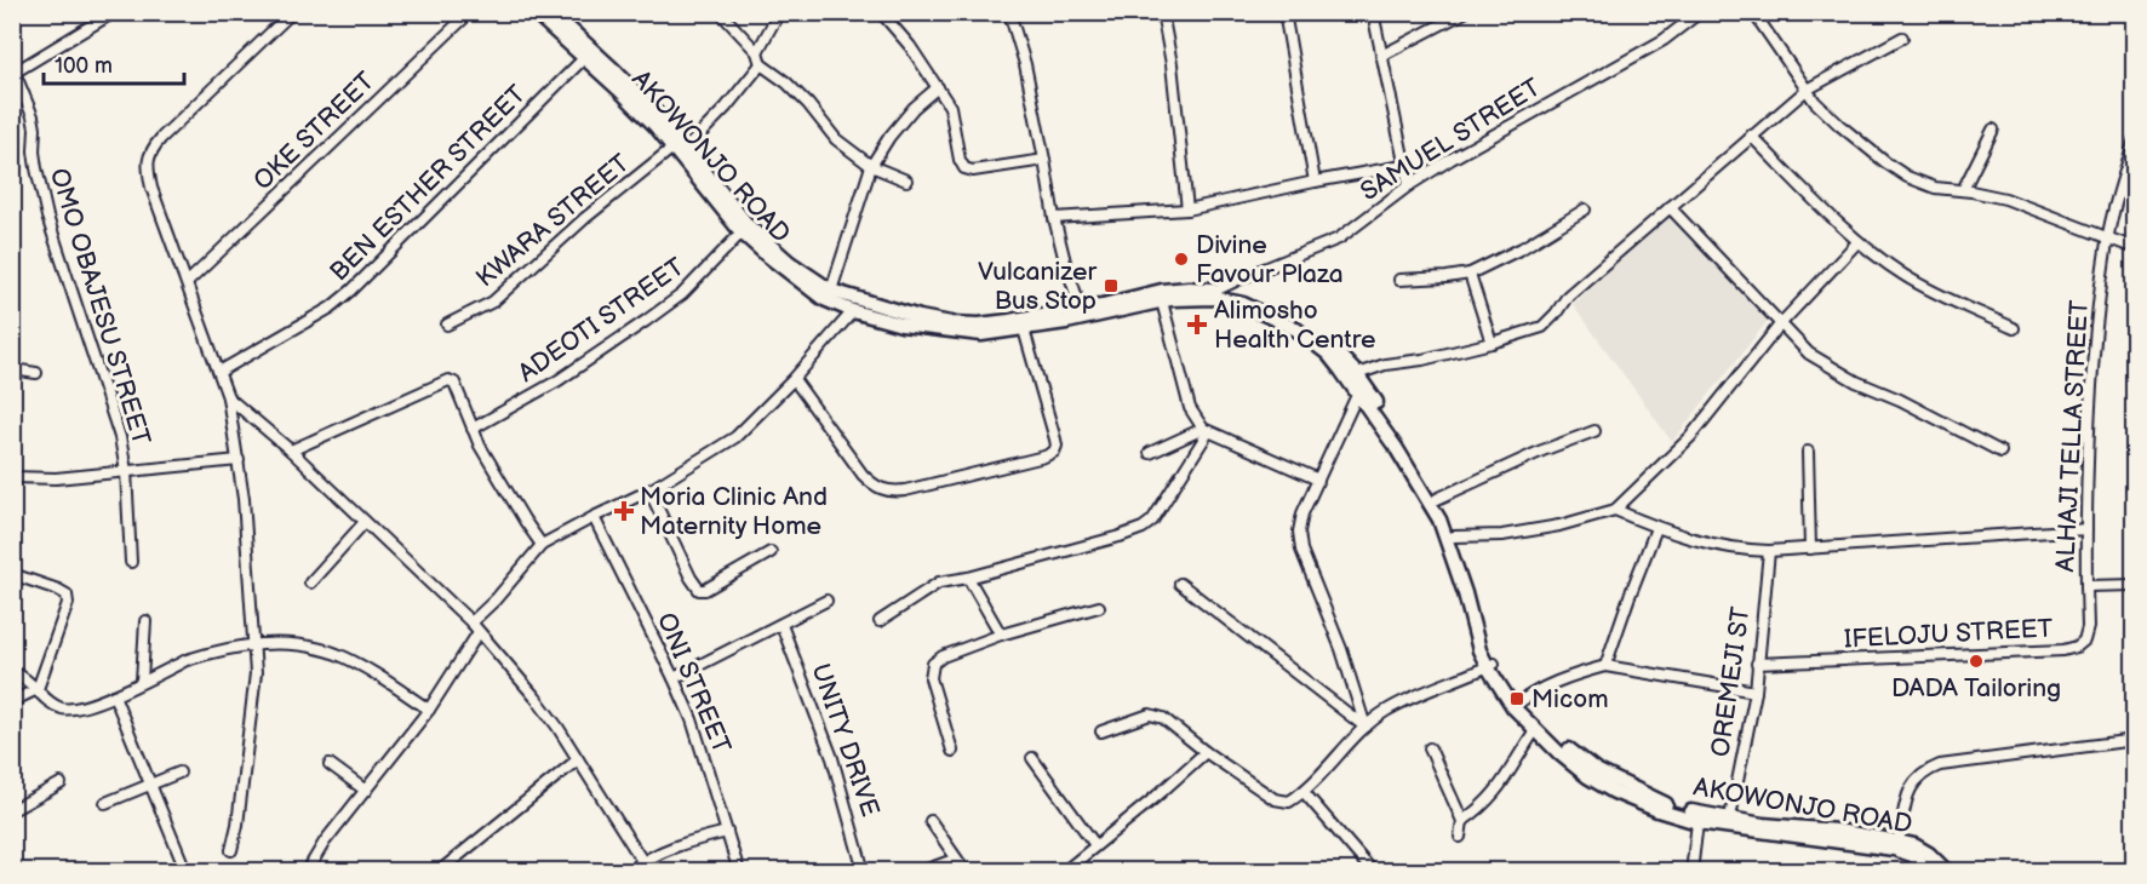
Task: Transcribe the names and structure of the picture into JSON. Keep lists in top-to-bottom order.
{
  "streets": {
    "main road": ["AKOWONJO ROAD"],
    "street": [
      "OKE STREET",
      "SAMUEL STREET",
      "BEN ESTHER STREET",
      "KWARA STREET",
      "OMO OBAJESU STREET",
      "ADEOTI STREET",
      "ALHAJI TELLA STREET",
      "IFELOJU STREET",
      "OREMEJI ST",
      "ONI STREET",
      "UNITY DRIVE"
    ]
  },
  "crossings": [
    ["SAMUEL STREET", "AKOWONJO ROAD"],
    ["AKOWONJO ROAD", "BEN ESTHER STREET"],
    ["AKOWONJO ROAD", "KWARA STREET"],
    ["AKOWONJO ROAD", "ADEOTI STREET"],
    ["AKOWONJO ROAD", "OREMEJI ST"],
    ["ALHAJI TELLA STREET", "IFELOJU STREET"],
    ["IFELOJU STREET", "OREMEJI ST"]
  ],
  "places": {
    "other": ["Divine Favour Plaza", "DADA Tailoring"],
    "transit": ["Vulcanizer Bus Stop", "Micom"],
    "health": ["Alimosho Health Centre", "Moria Clinic And Maternity Home"]
  },
  "scale_bar": "100 m"
}
